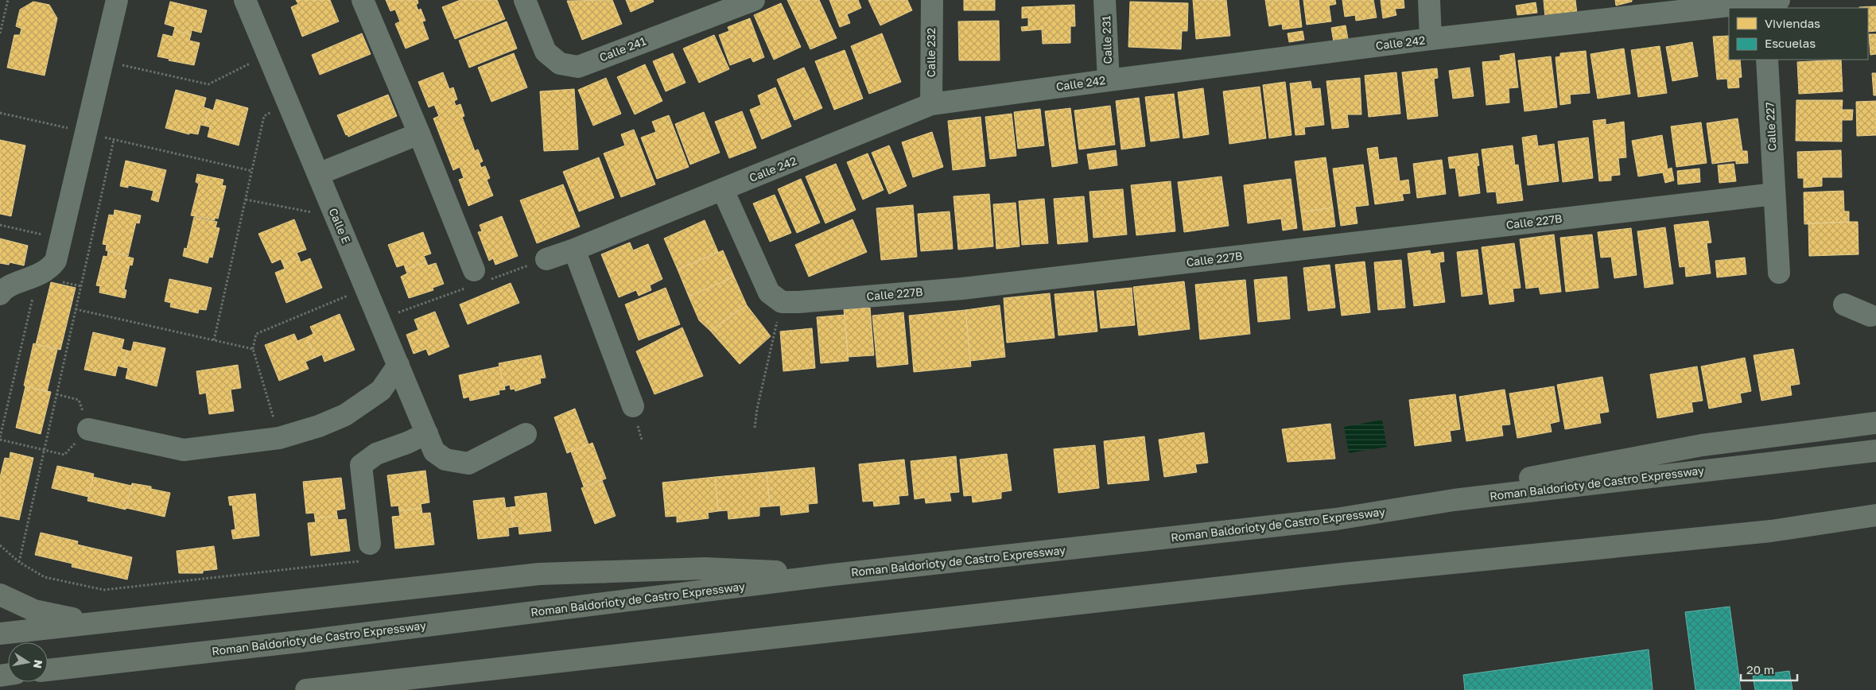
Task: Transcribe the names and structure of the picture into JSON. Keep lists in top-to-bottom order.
{
  "streets": {
    "highway": ["Roman Baldorioty de Castro Expressway"],
    "street": [
      "Calle 231",
      "Calle 242",
      "Calle 241",
      "Calle 232",
      "Calle 227",
      "Calle 227B",
      "Calle E"
    ]
  },
  "crossings": [
    ["Calle 231", "Calle 242"],
    ["Calle 242", "Calle 232"],
    ["Calle 227", "Calle 227B"]
  ],
  "legend": ["Viviendas", "Escuelas"],
  "scale_bar": "20 m",
  "north": "right"
}
